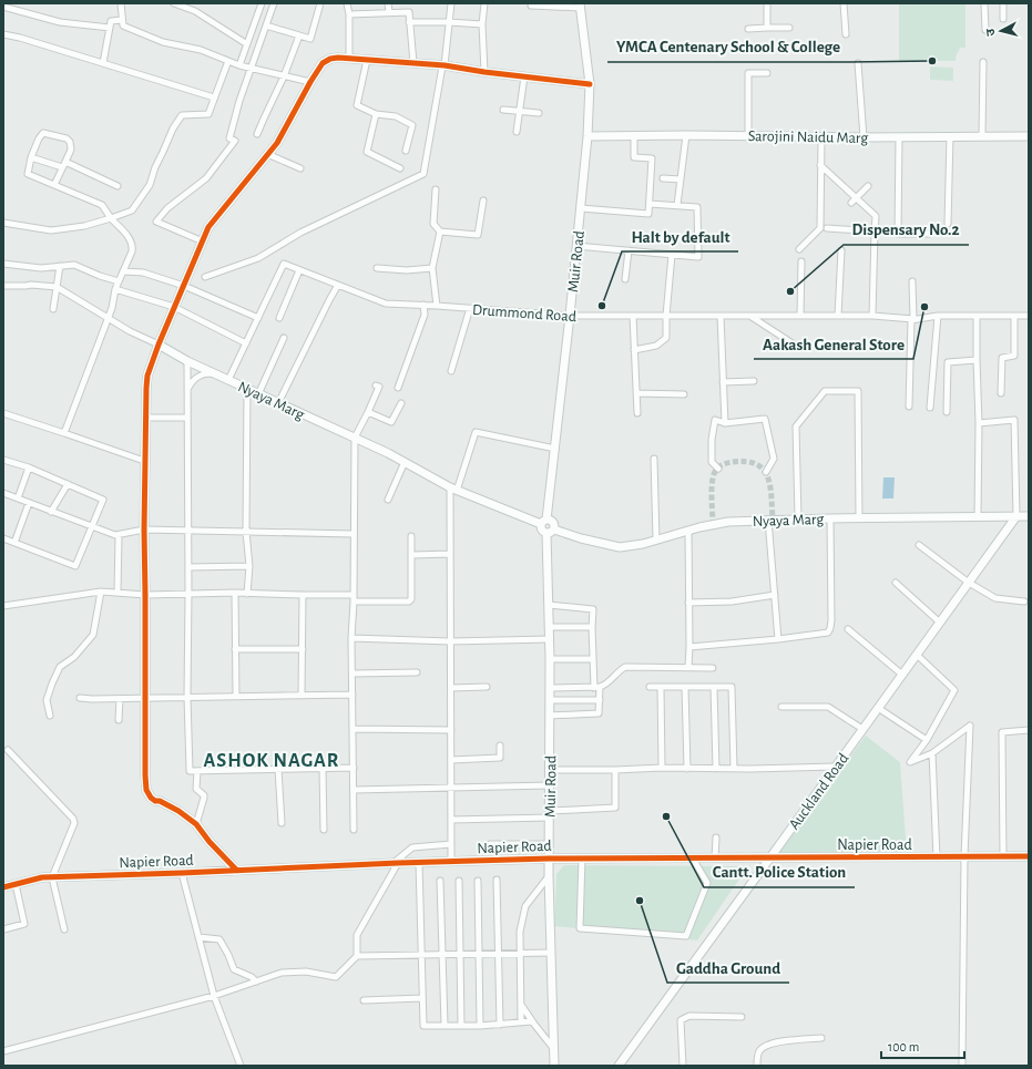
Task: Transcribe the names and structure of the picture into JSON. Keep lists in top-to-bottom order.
{
  "streets": {
    "street": [
      "Sarojini Naidu Marg",
      "Muir Road",
      "Drummond Road",
      "Nyaya Marg",
      "Auckland Road",
      "Napier Road"
    ]
  },
  "crossings": [
    ["Sarojini Naidu Marg", "Muir Road"],
    ["Muir Road", "Drummond Road"],
    ["Muir Road", "Nyaya Marg"],
    ["Muir Road", "Napier Road"],
    ["Drummond Road", "Nyaya Marg"],
    ["Nyaya Marg", "Auckland Road"],
    ["Auckland Road", "Napier Road"]
  ],
  "districts": ["ASHOK NAGAR"],
  "places": [
    "YMCA Centenary School & College",
    "Dispensary No.2",
    "Halt by default",
    "Aakash General Store",
    "Cantt. Police Station",
    "Gaddha Ground"
  ],
  "scale_bar": "100 m",
  "north": "left"
}
